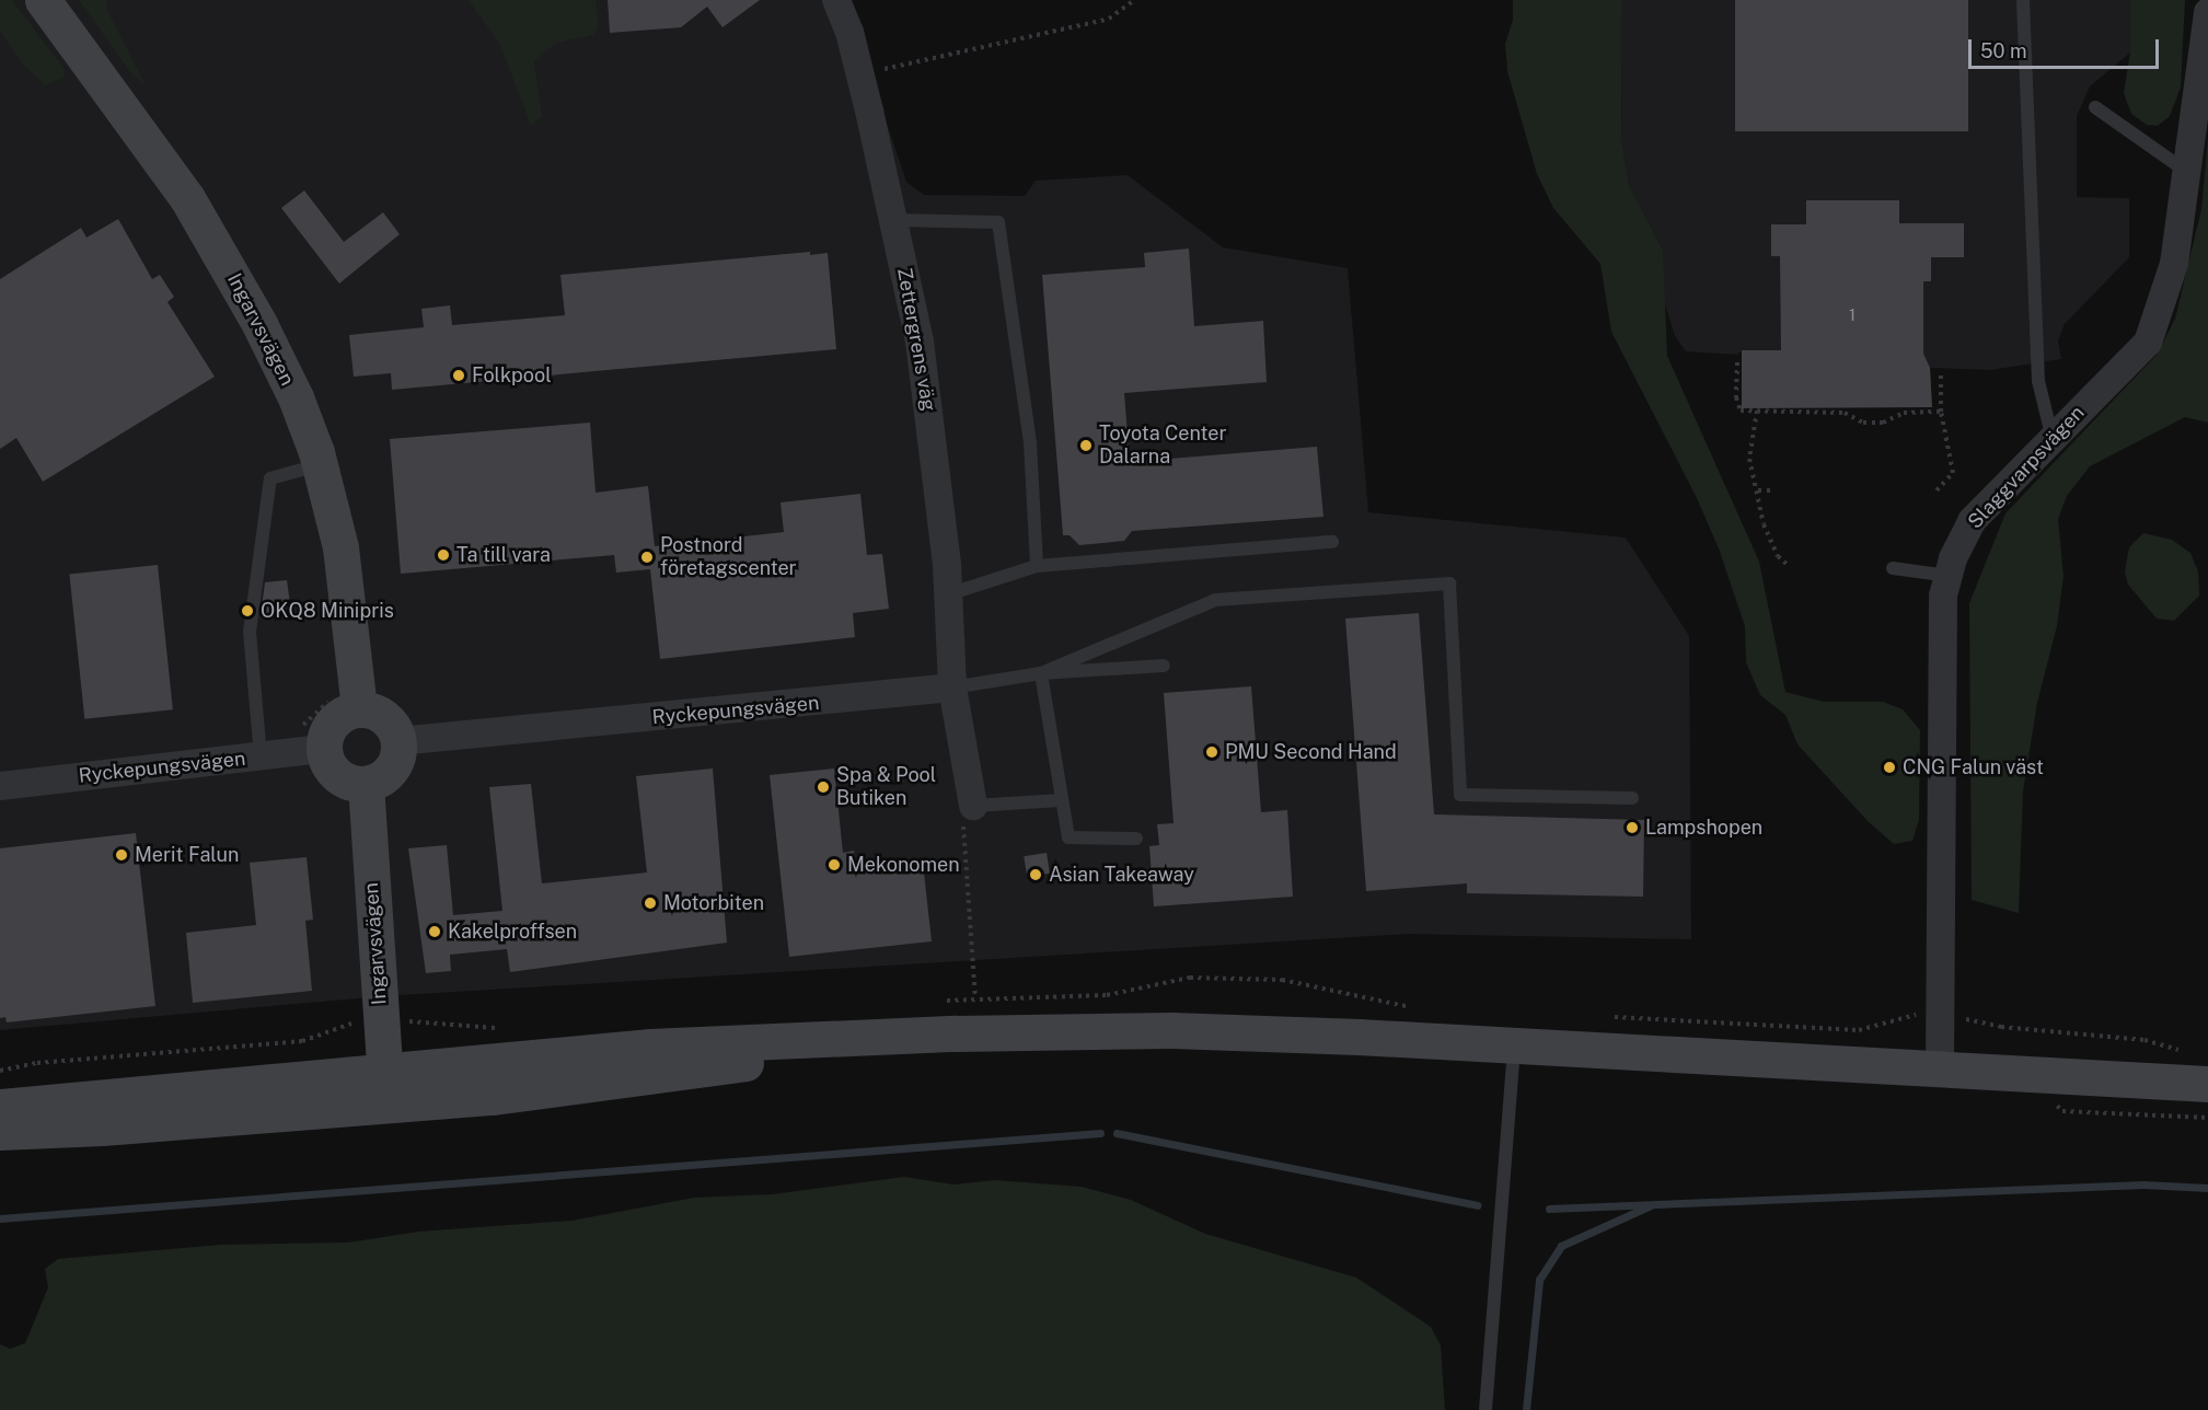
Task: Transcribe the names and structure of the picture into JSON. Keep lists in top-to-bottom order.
{
  "streets": {
    "main road": ["Ingarvsvägen"],
    "street": ["Zettergrens väg", "Slaggvarpsvägen", "Ryckepungsvägen"]
  },
  "crossings": [
    ["Ingarvsvägen", "Ryckepungsvägen"],
    ["Zettergrens väg", "Ryckepungsvägen"]
  ],
  "places": [
    "Folkpool",
    "Toyota Center Dalarna",
    "Ta till vara",
    "Postnord företagscenter",
    "OKQ8 Minipris",
    "PMU Second Hand",
    "CNG Falun väst",
    "Spa & Pool Butiken",
    "Lampshopen",
    "Merit Falun",
    "Mekonomen",
    "Asian Takeaway",
    "Motorbiten",
    "Kakelproffsen"
  ],
  "house_numbers": ["1"],
  "scale_bar": "50 m"
}
